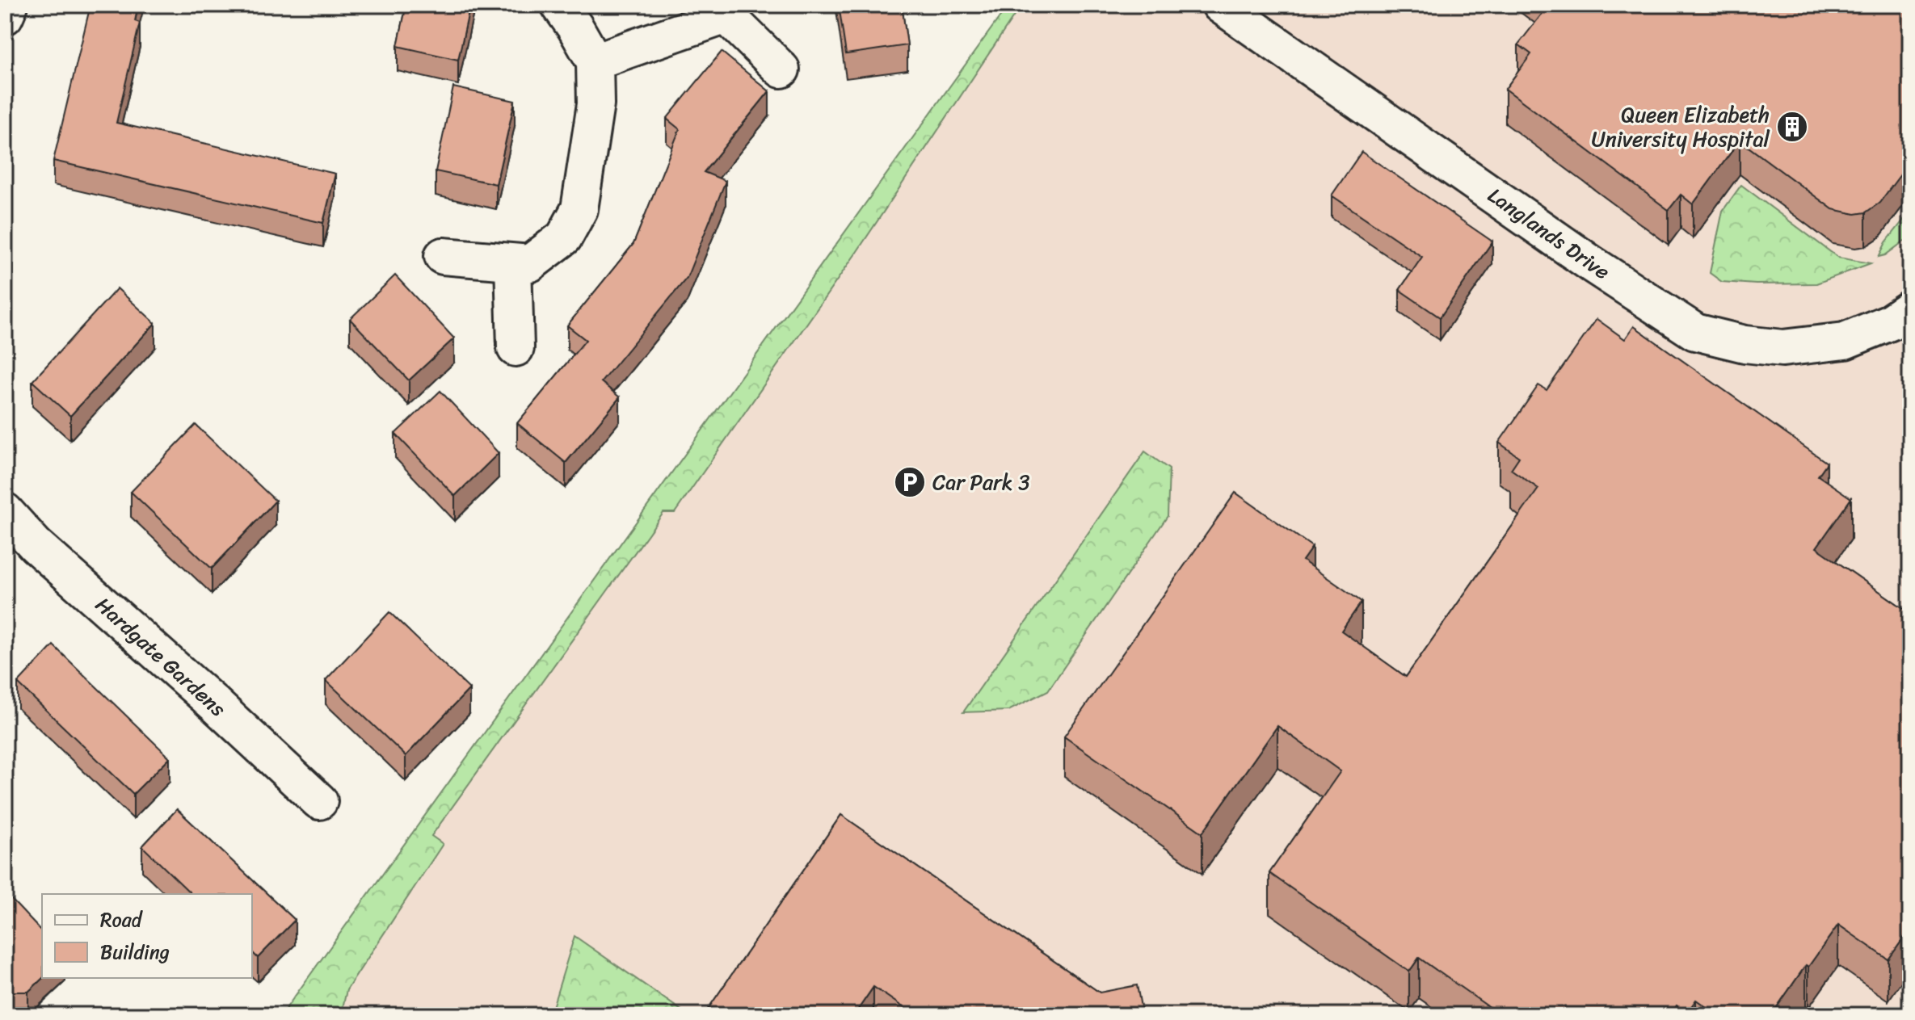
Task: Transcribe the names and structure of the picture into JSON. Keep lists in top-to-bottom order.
{
  "streets": {
    "street": ["Langlands Drive", "Hardgate Gardens"]
  },
  "places": {
    "building": ["Queen Elizabeth University Hospital"],
    "parking": ["Car Park 3"]
  },
  "legend": ["Road", "Building"]
}
